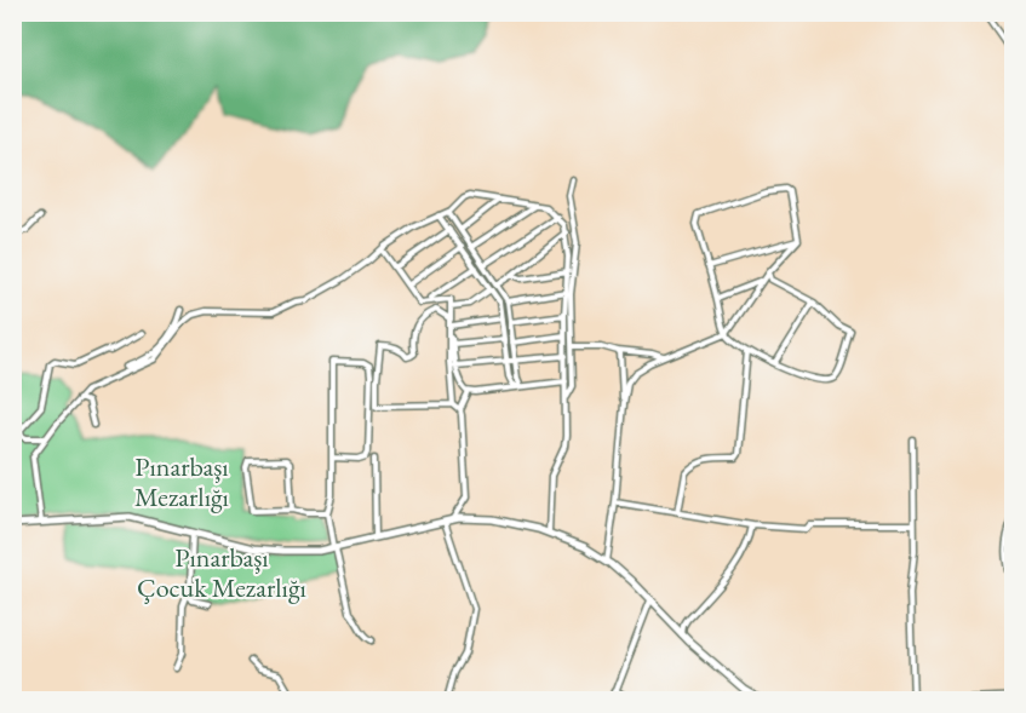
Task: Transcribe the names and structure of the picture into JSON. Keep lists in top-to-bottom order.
{
  "parks": ["Pınarbaşı Mezarlığı", "Pınarbaşı Çocuk Mezarlığı"]
}
